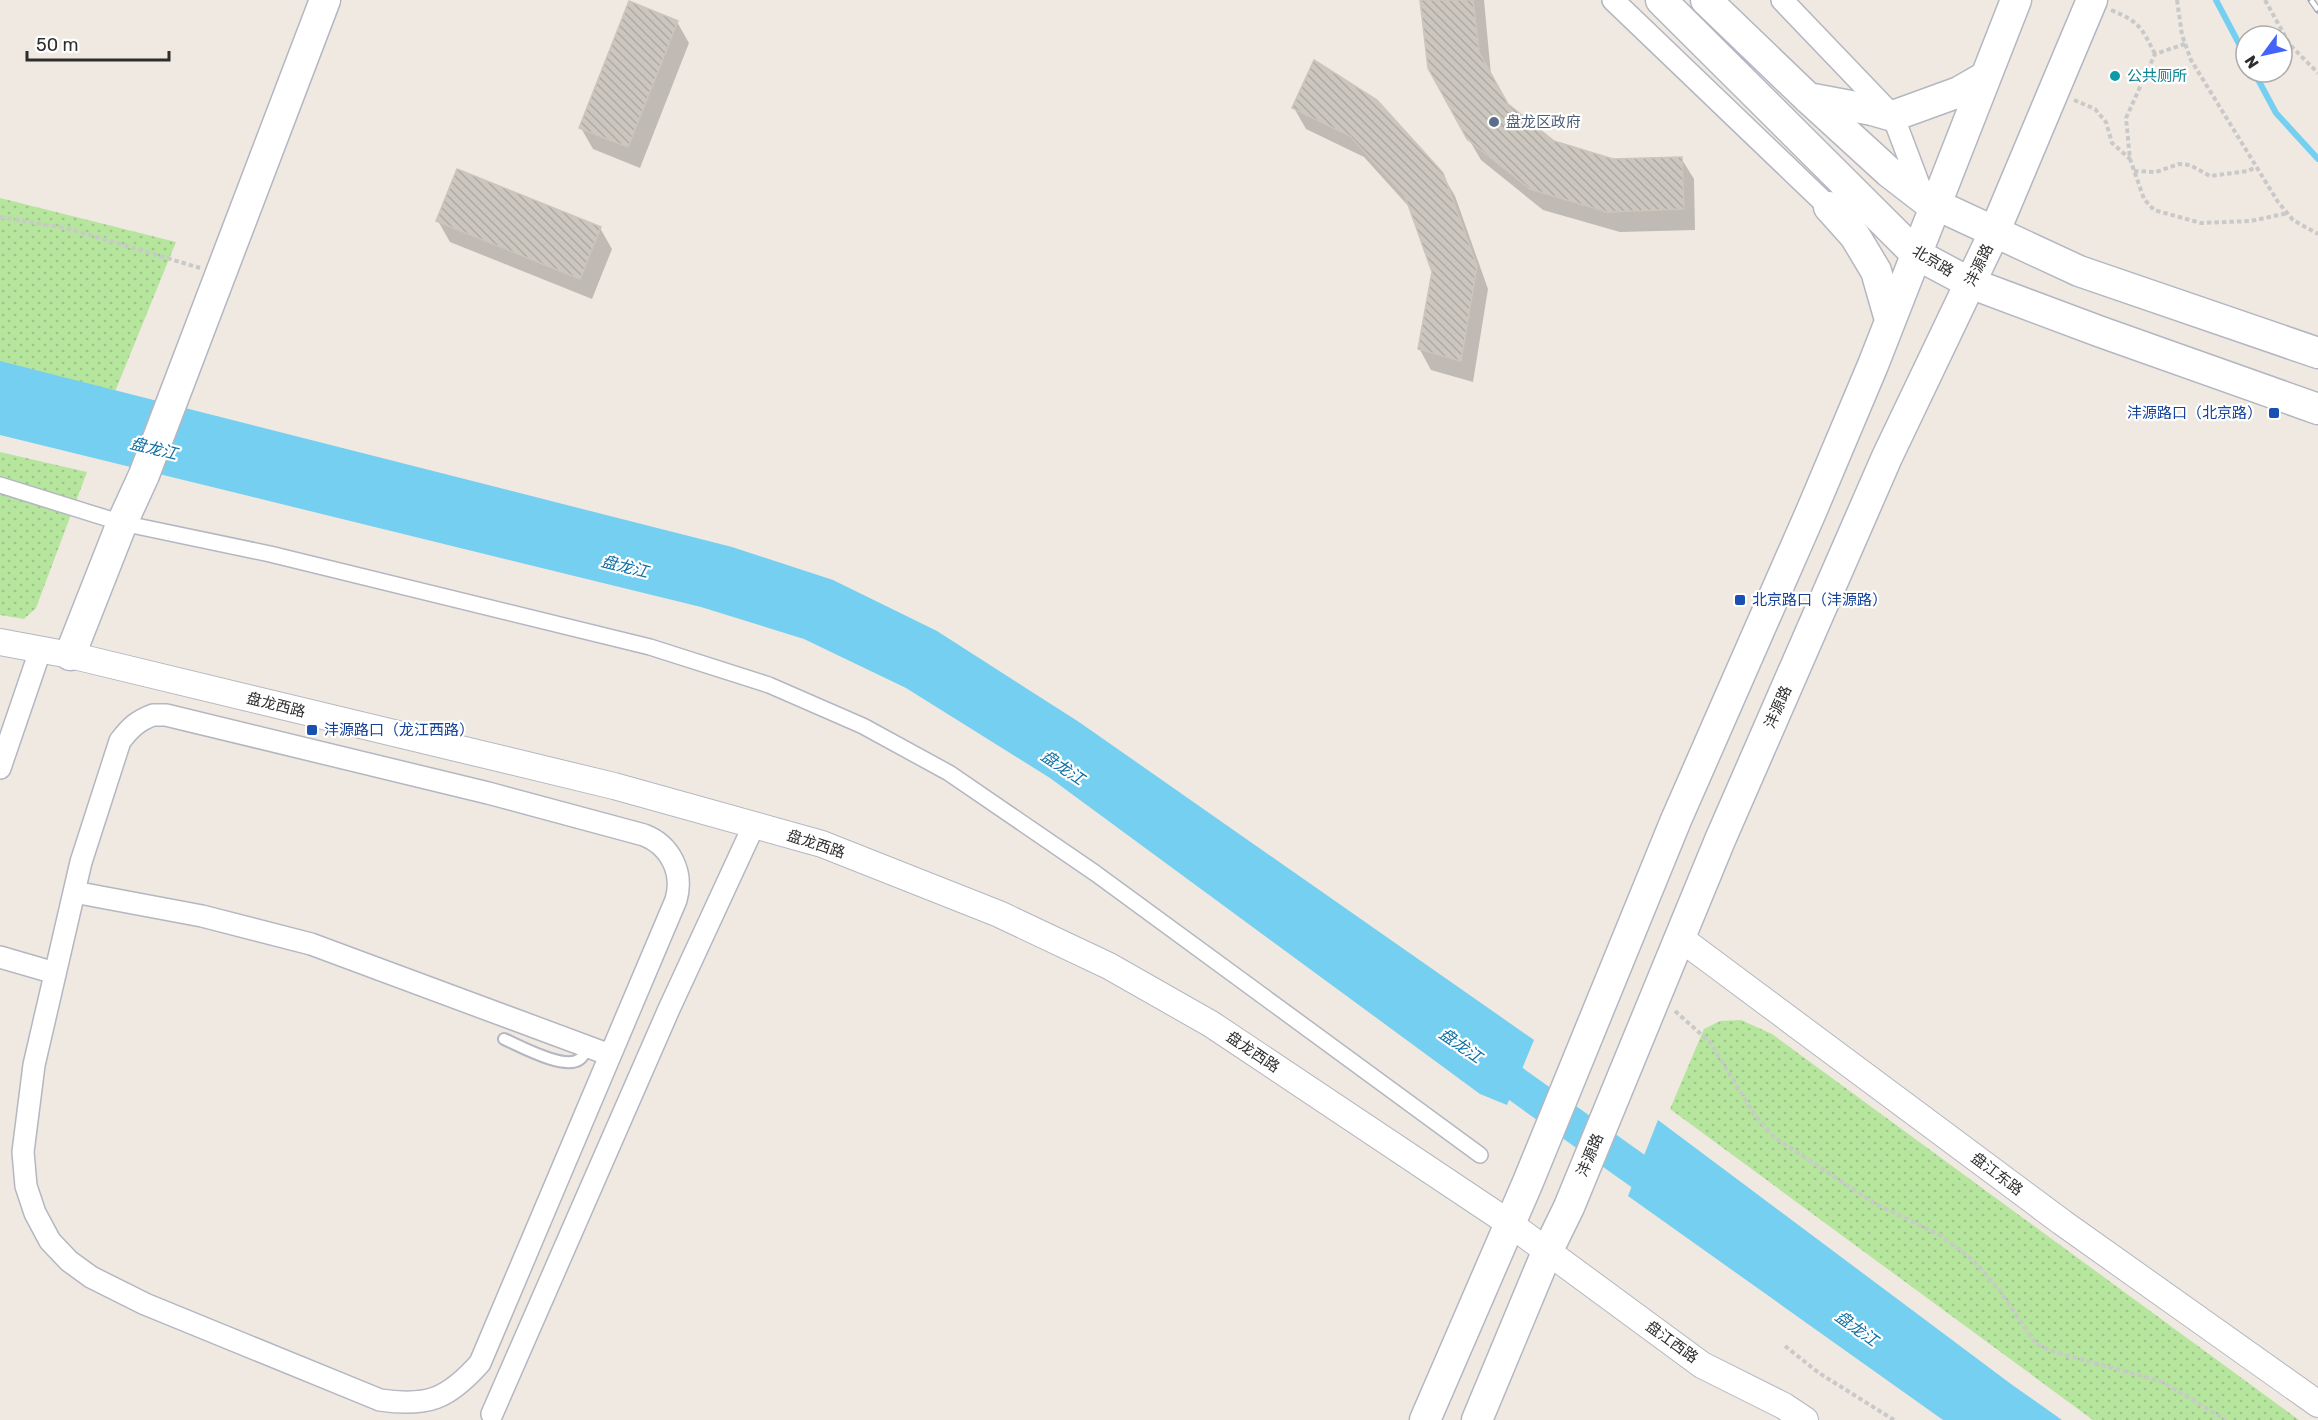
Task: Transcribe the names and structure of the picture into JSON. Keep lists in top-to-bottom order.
{
  "streets": {
    "main road": ["北京路", "沣源路"],
    "street": ["盘龙西路", "盘江东路", "盘江西路"]
  },
  "crossings": [
    ["北京路", "沣源路"],
    ["沣源路", "盘龙西路"],
    ["沣源路", "盘江东路"],
    ["沣源路", "盘江西路"],
    ["盘龙西路", "盘江西路"]
  ],
  "water": ["盘龙江"],
  "places": {
    "other": ["公共厕所", "盘龙区政府"],
    "transit": ["沣源路口（北京路）", "北京路口（沣源路）", "沣源路口（龙江西路）"]
  },
  "scale_bar": "50 m",
  "north": "bottom left"
}
